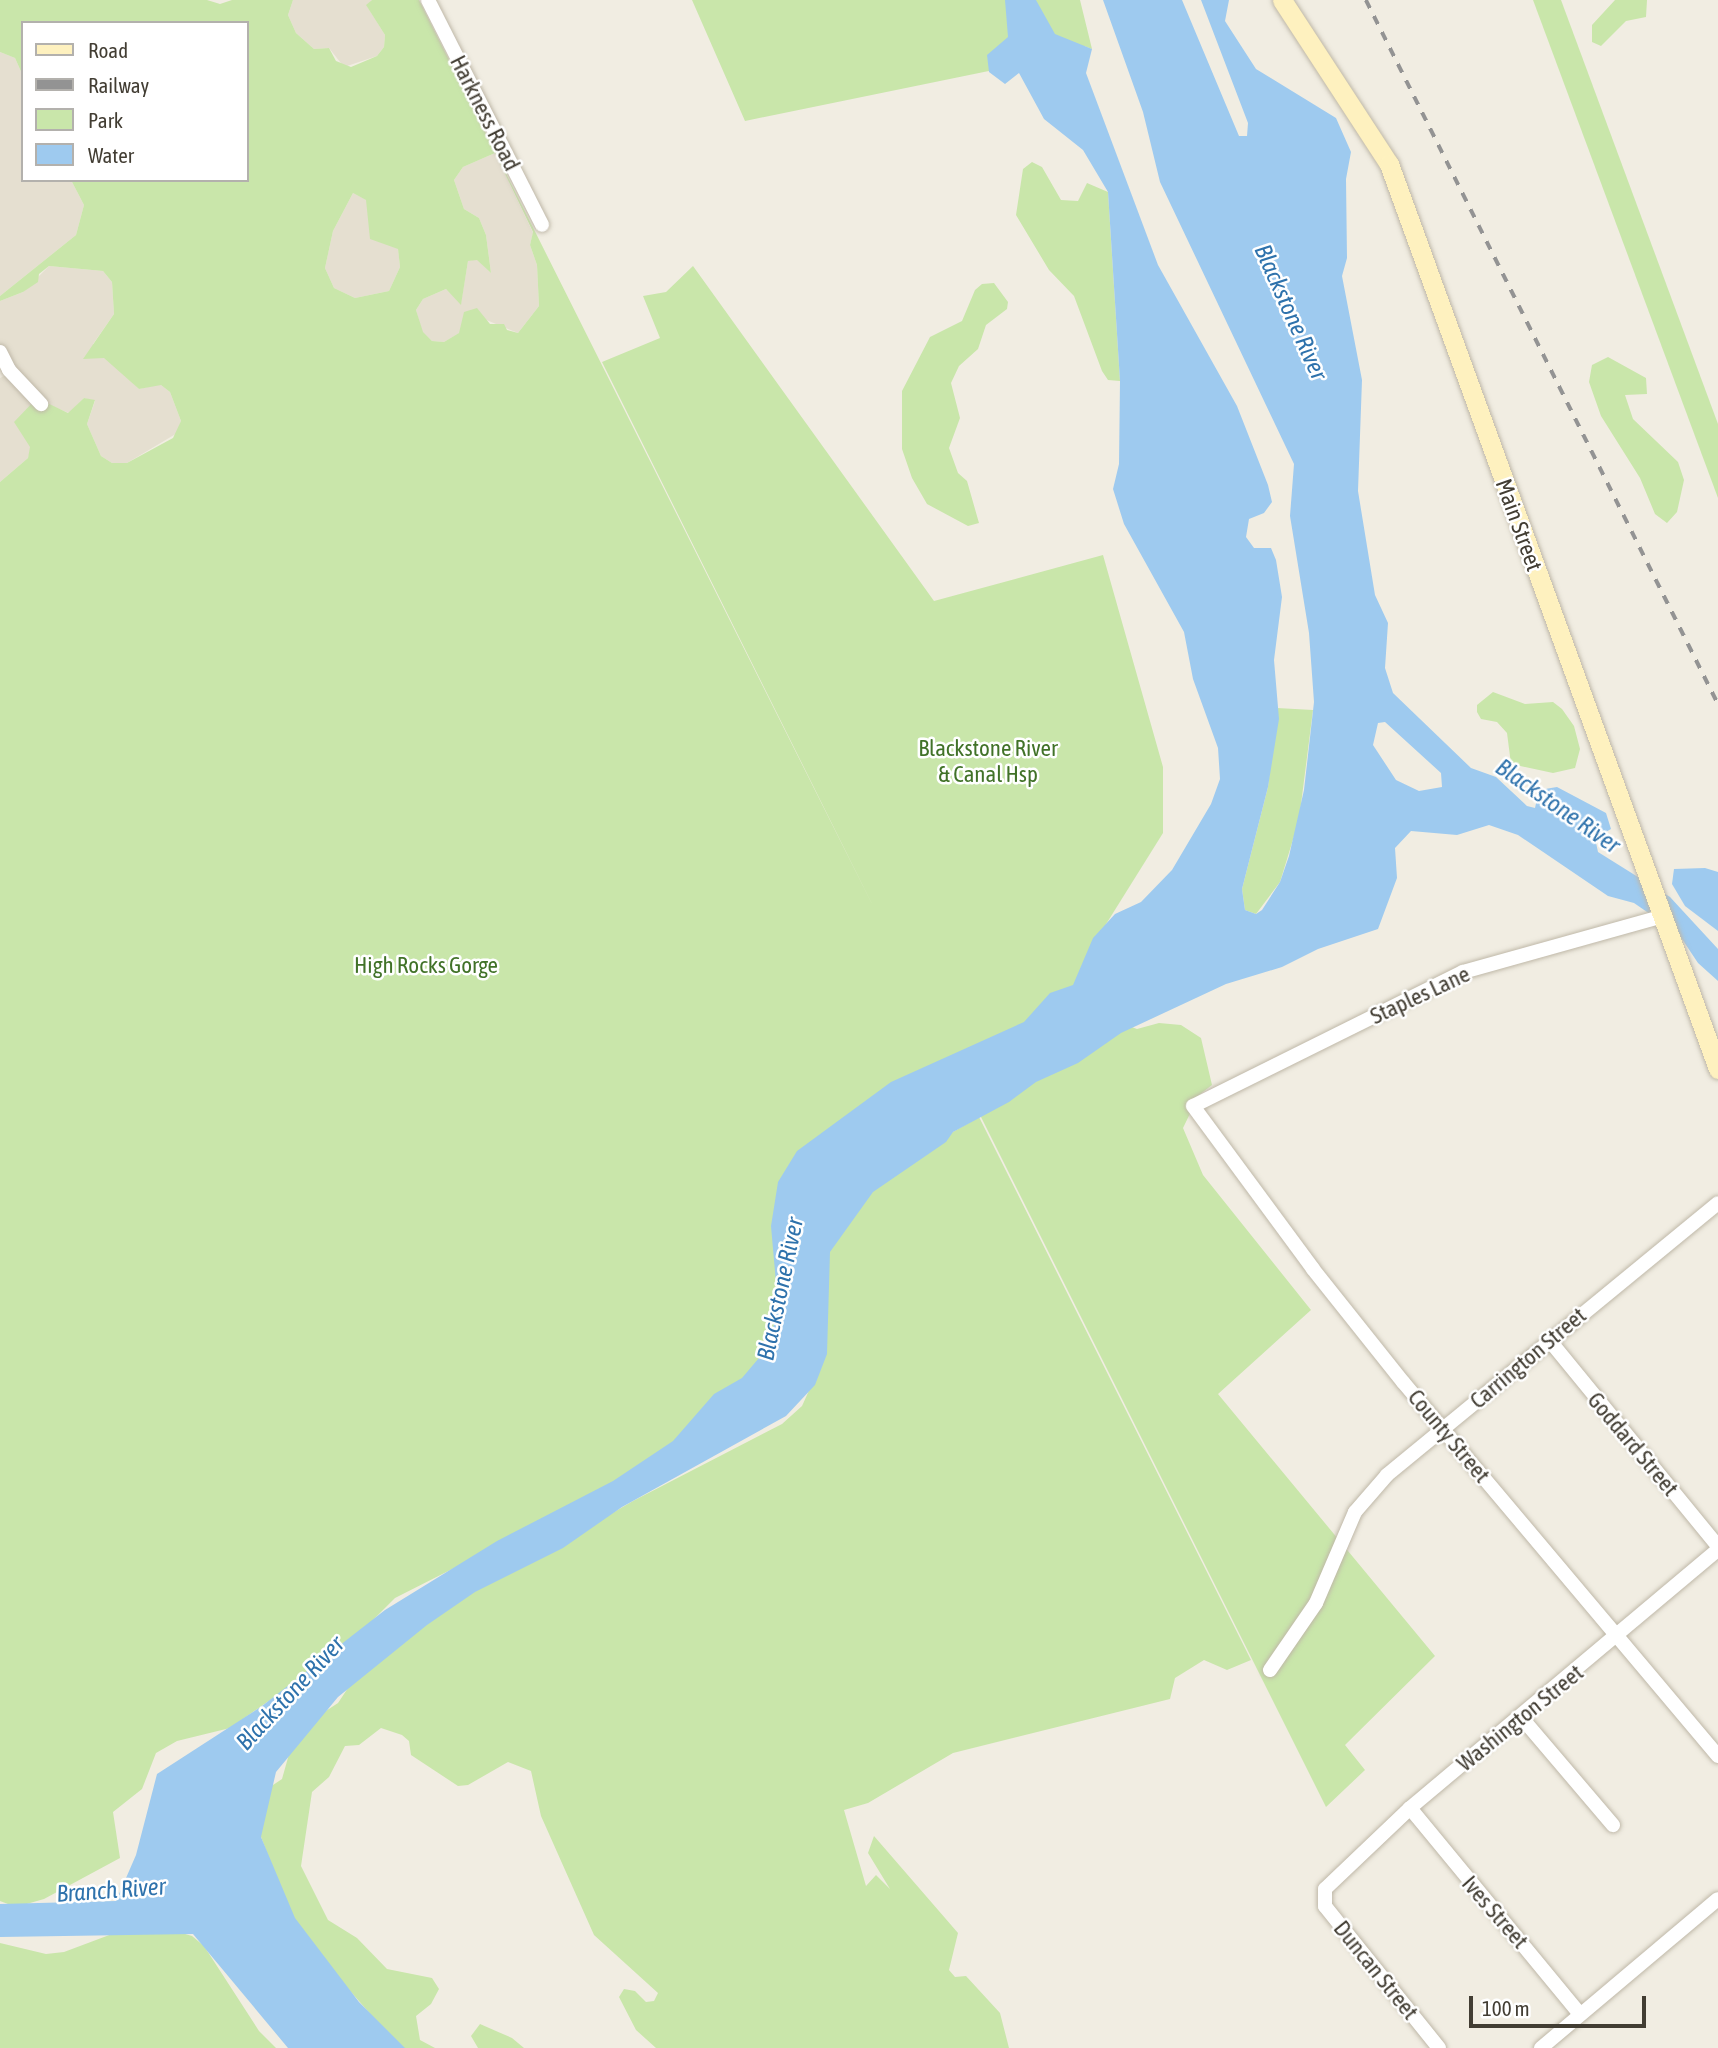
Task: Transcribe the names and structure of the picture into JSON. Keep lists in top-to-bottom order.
{
  "streets": {
    "main road": ["Main Street"],
    "street": [
      "Harkness Road",
      "Staples Lane",
      "Carrington Street",
      "County Street",
      "Goddard Street",
      "Washington Street",
      "Ives Street",
      "Duncan Street"
    ]
  },
  "crossings": [
    ["Main Street", "Staples Lane"],
    ["Staples Lane", "County Street"],
    ["Carrington Street", "County Street"],
    ["Carrington Street", "Goddard Street"],
    ["County Street", "Washington Street"],
    ["Goddard Street", "Washington Street"],
    ["Washington Street", "Ives Street"],
    ["Washington Street", "Duncan Street"]
  ],
  "water": ["Blackstone River", "Branch River"],
  "parks": ["Blackstone River & Canal Hsp", "High Rocks Gorge"],
  "legend": [
    "Road",
    "Railway",
    "Park",
    "Water"
  ],
  "scale_bar": "100 m"
}
